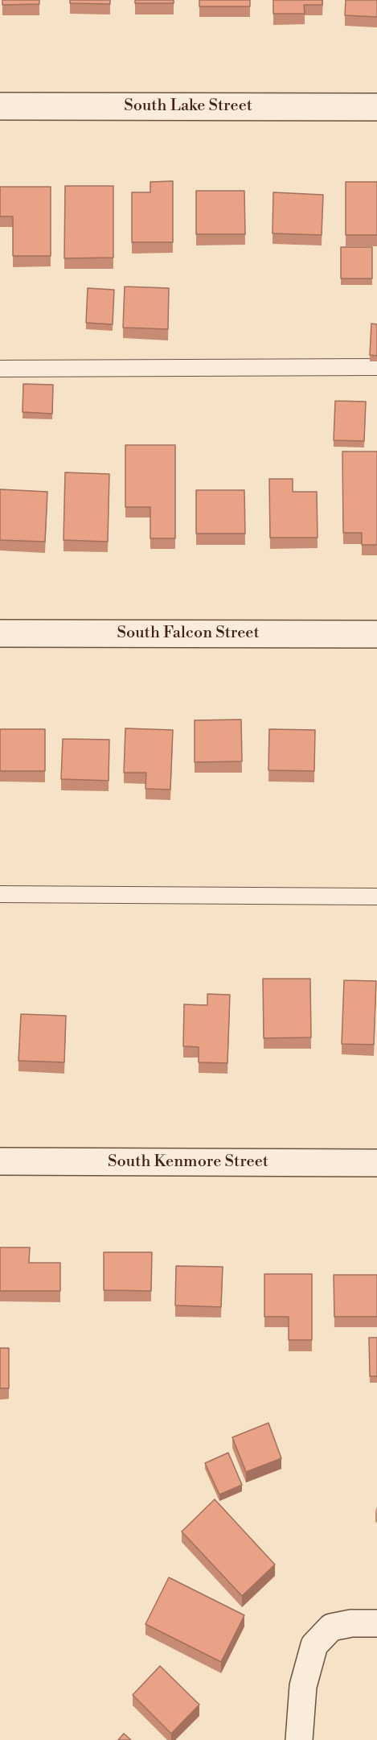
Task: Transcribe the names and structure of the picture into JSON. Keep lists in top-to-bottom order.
{
  "streets": {
    "street": ["South Lake Street", "South Falcon Street", "South Kenmore Street"]
  }
}
